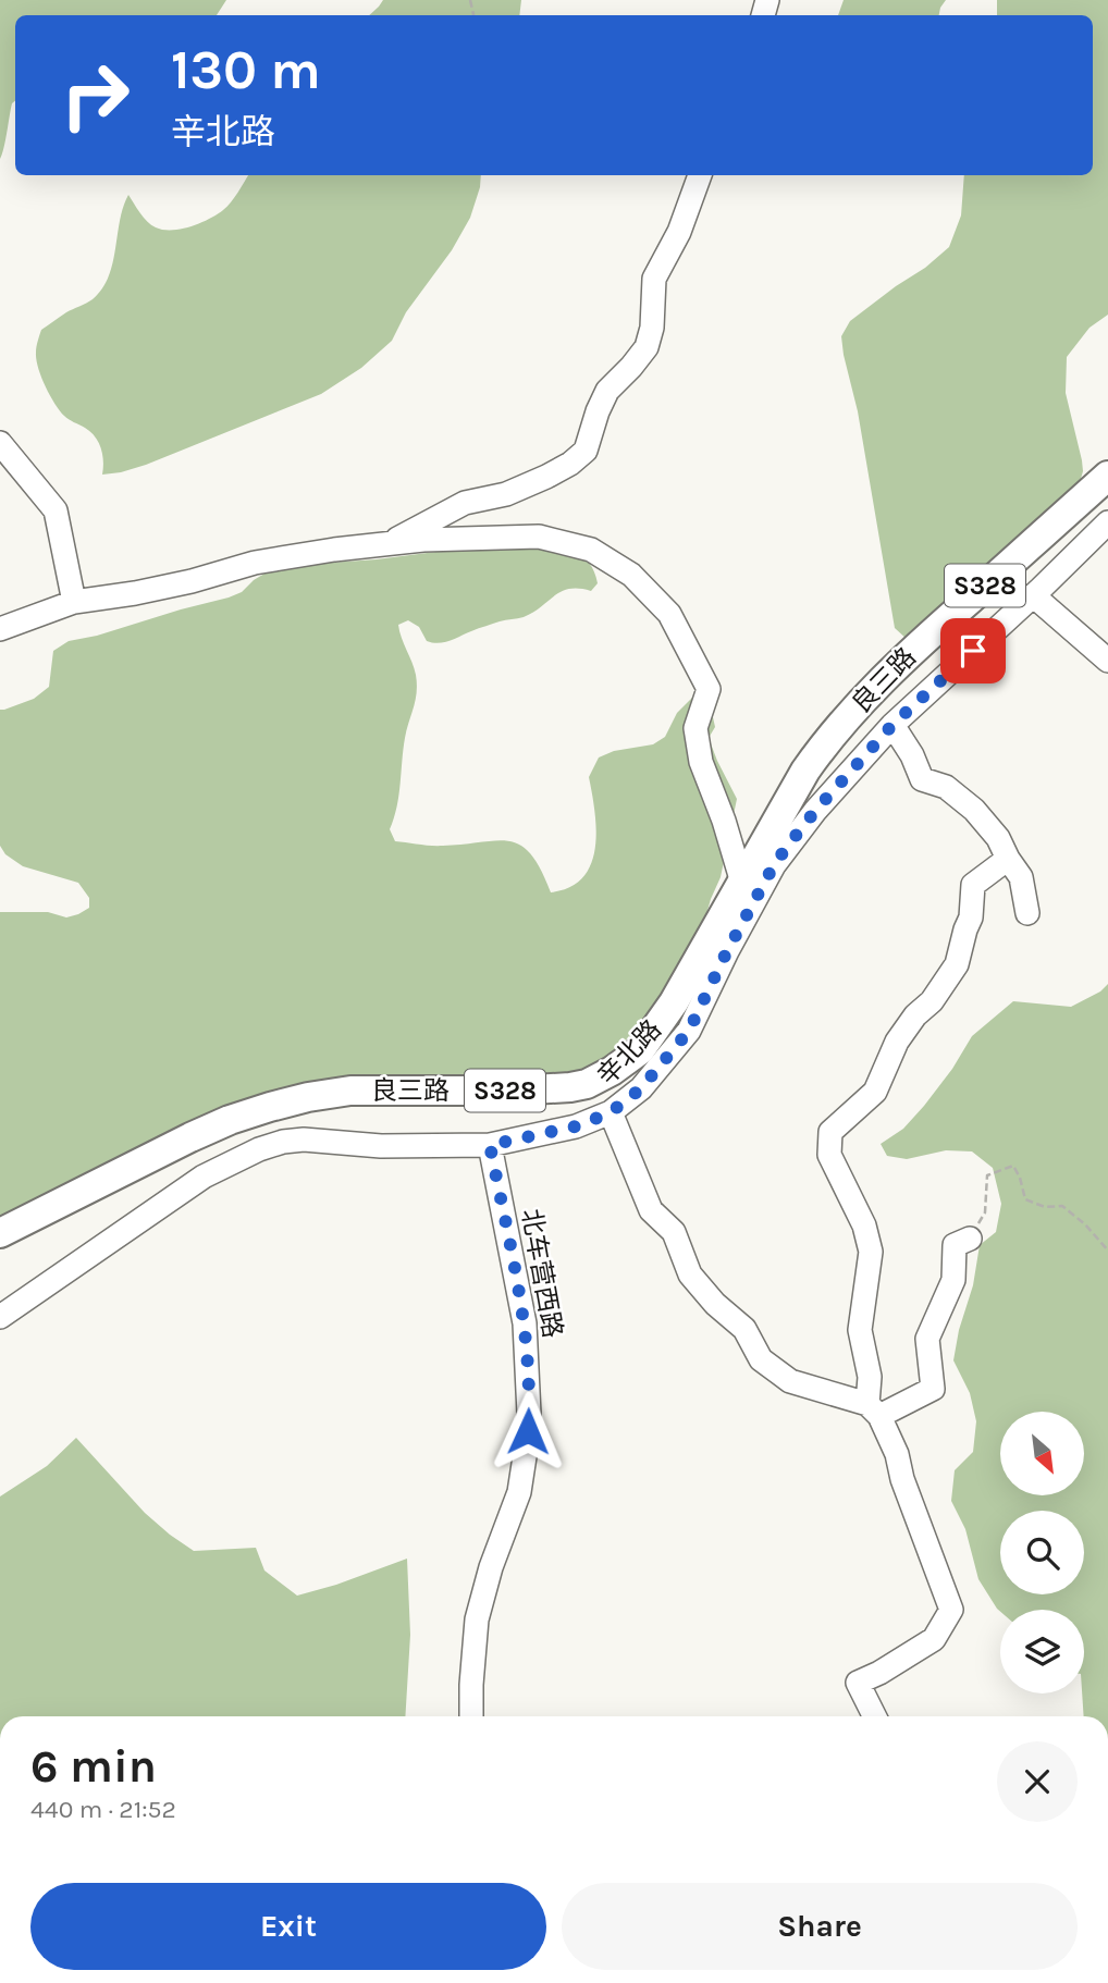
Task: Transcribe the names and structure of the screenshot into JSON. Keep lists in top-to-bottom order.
{
  "streets": {
    "main road": ["S328", "良三路"],
    "street": ["辛北路", "北车营西路"]
  },
  "crossings": [
    ["辛北路", "北车营西路"]
  ],
  "north": "bottom right",
  "page": {
    "turn": ["130 m", "辛北路"],
    "heading": ["6 min", "440 m · 21:52"],
    "buttons": ["Exit", "Share"]
  }
}
